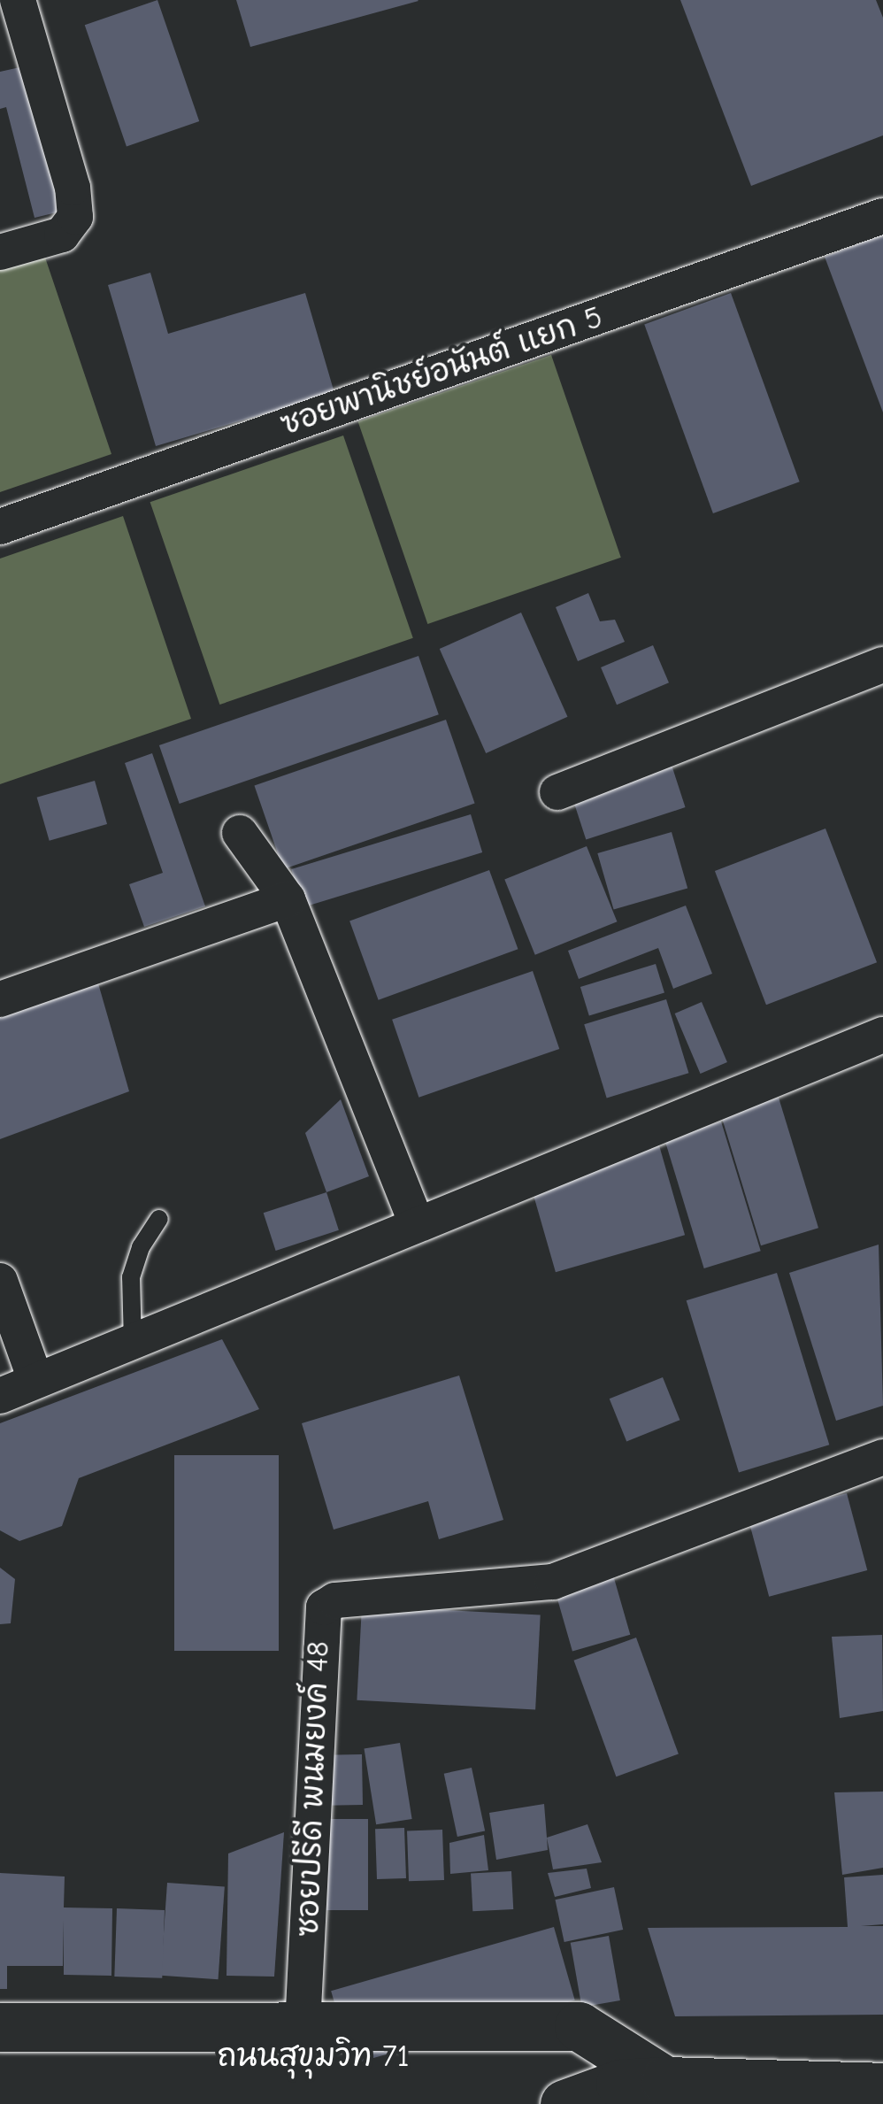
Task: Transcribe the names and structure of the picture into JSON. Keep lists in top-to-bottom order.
{
  "streets": {
    "main road": ["ถนนสุขุมวิท 71"],
    "street": ["ซอยพานิชย์อนันต์ แยก 5", "ซอยปรีดี พนมยงค์ 48"]
  }
}
